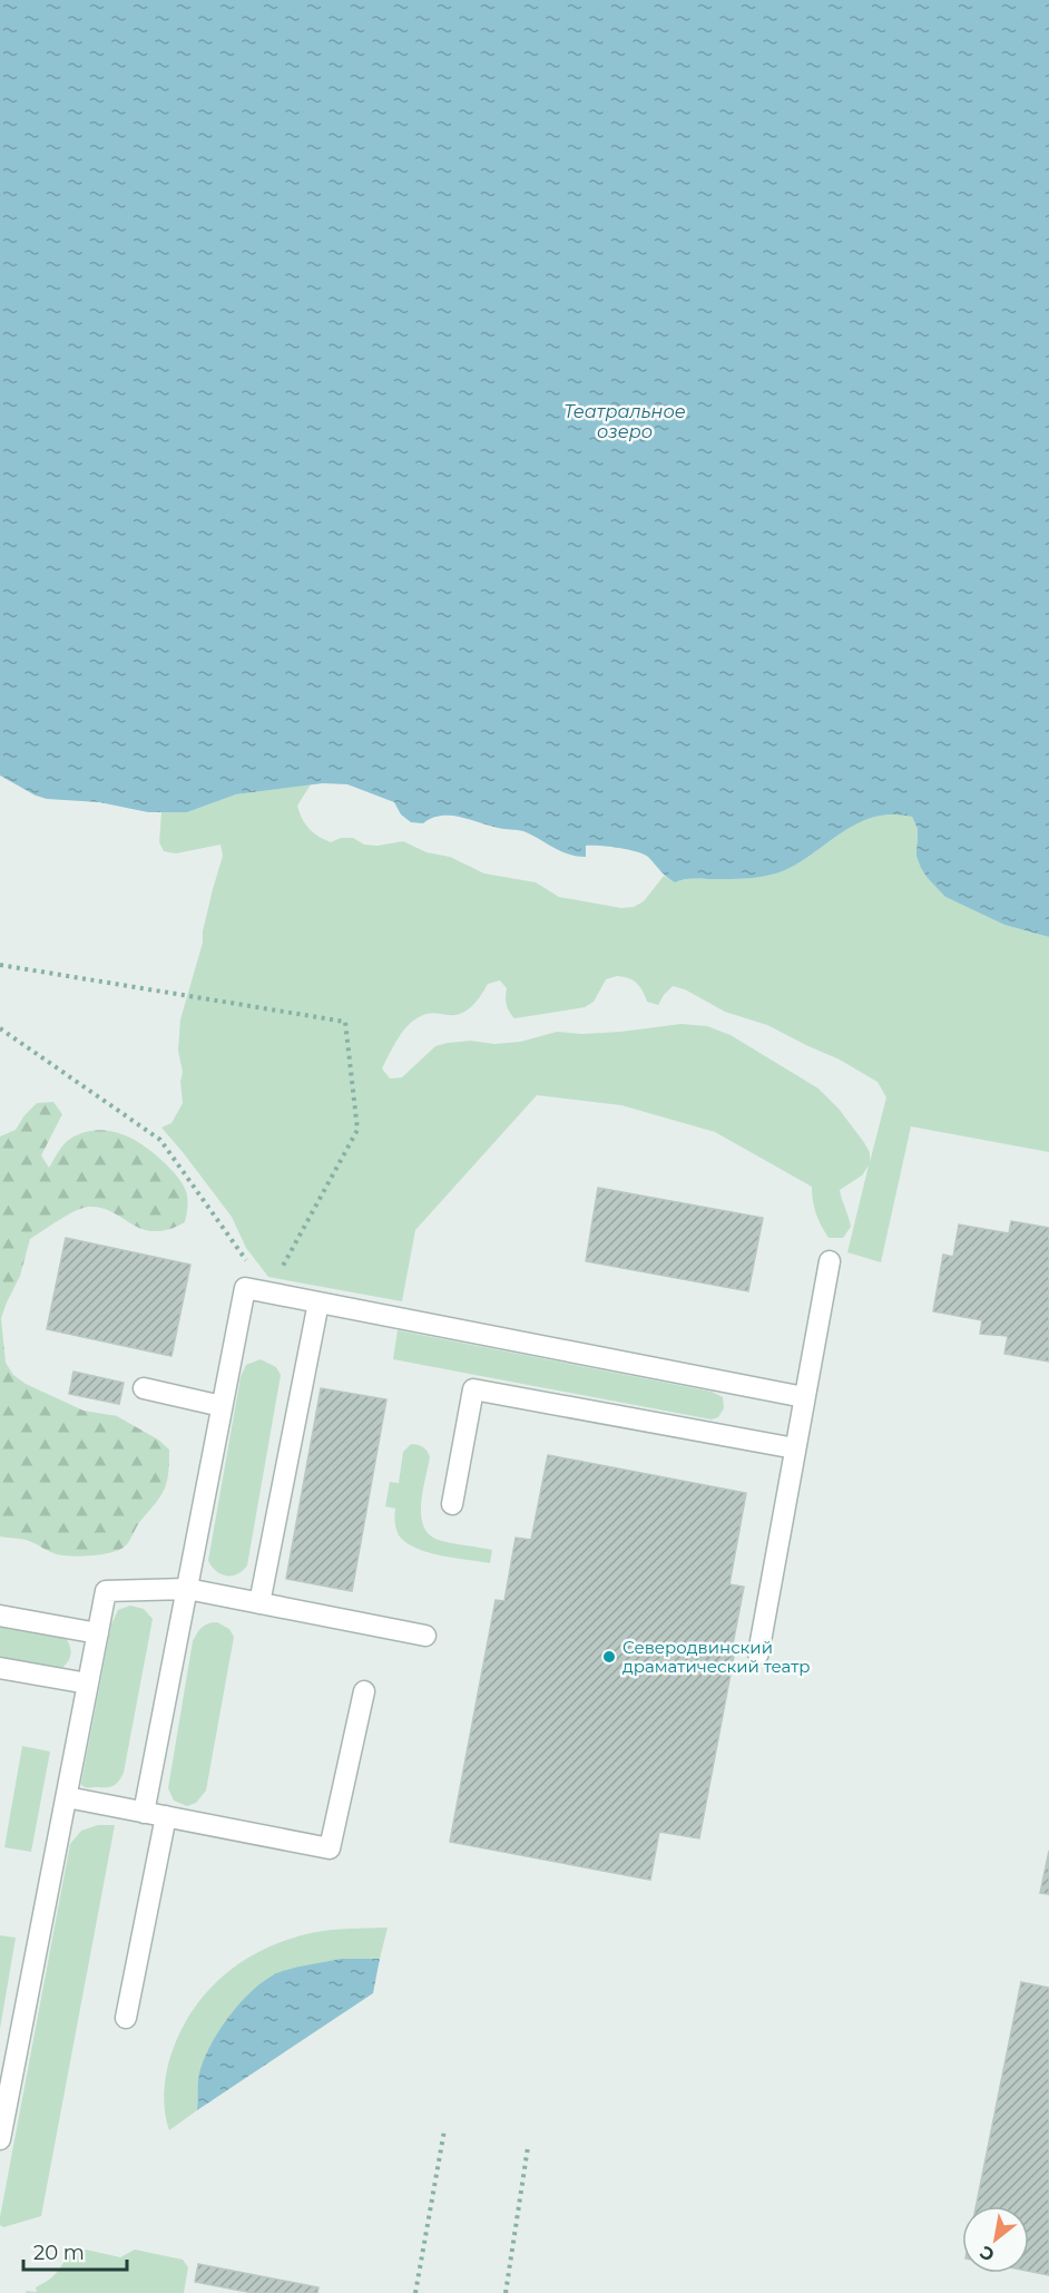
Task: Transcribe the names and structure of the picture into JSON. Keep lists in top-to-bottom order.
{
  "water": ["Театральное озеро"],
  "places": ["Северодвинский драматический театр"],
  "scale_bar": "20 m",
  "north": "bottom left"
}
